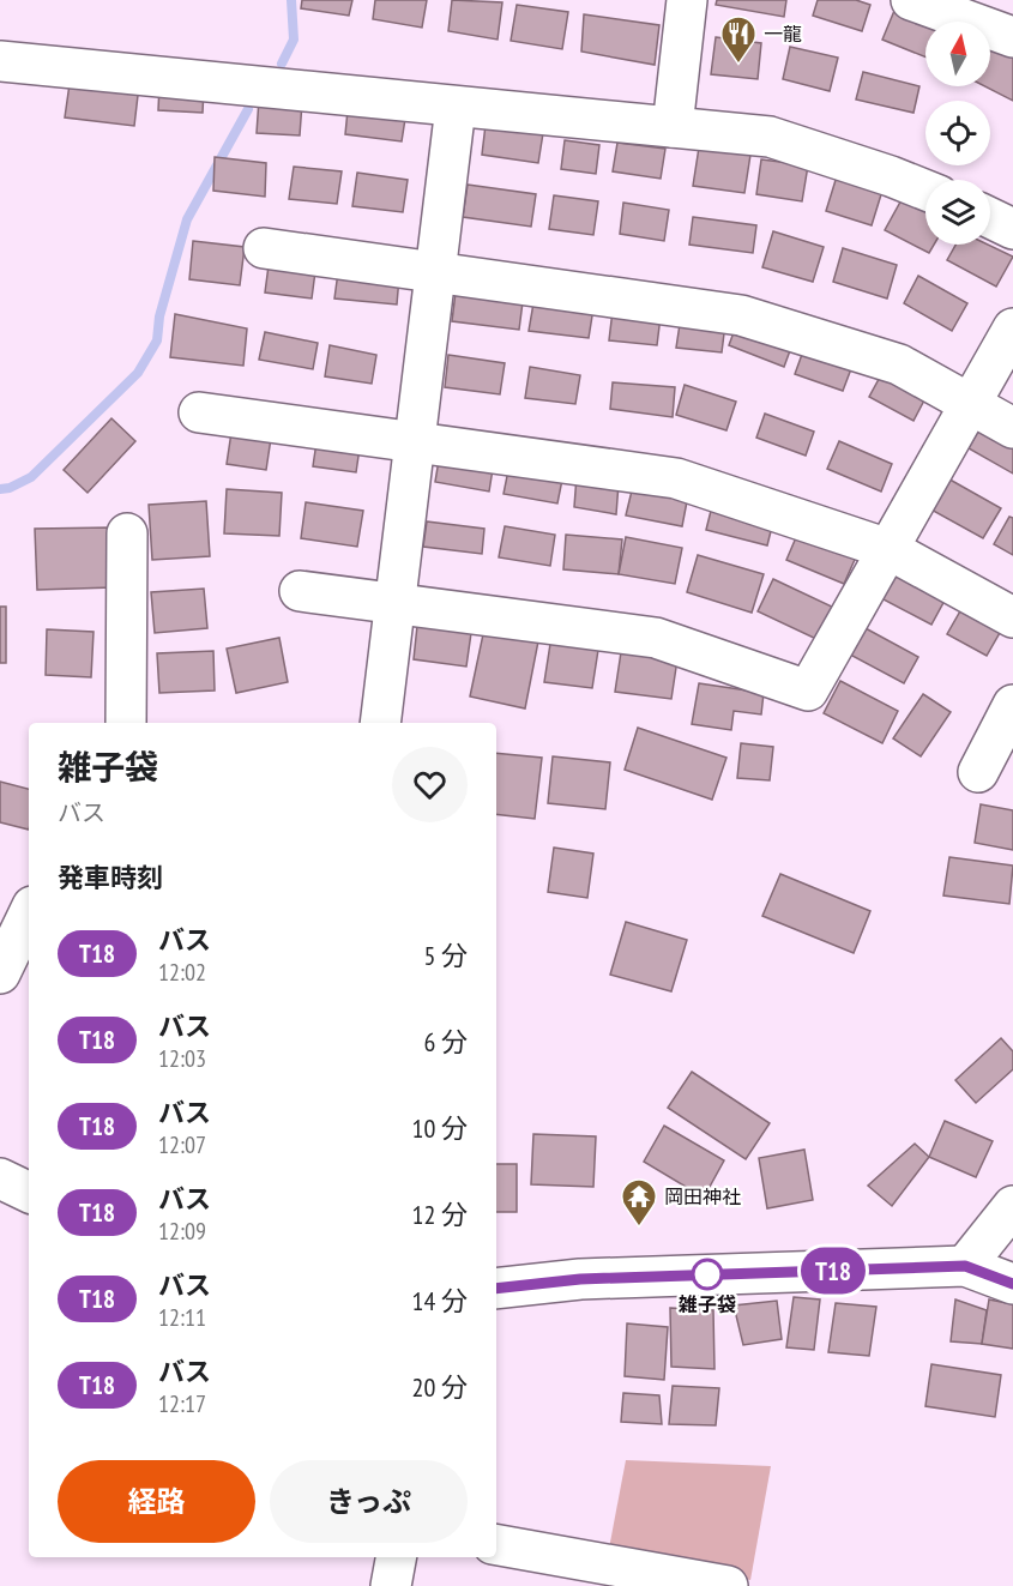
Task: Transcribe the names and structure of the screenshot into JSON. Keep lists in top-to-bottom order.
{
  "places": {
    "restaurant": ["一龍"],
    "temple": ["岡田神社"],
    "other": ["雑子袋"]
  },
  "lines": ["bus line T18"],
  "north": "top",
  "page": {
    "on_map": "T18",
    "heading": [
      ["雑子袋", "バス"],
      "発車時刻"
    ],
    "list": [
      {
        "mark": "T18",
        "name": "バス",
        "note": "12:02",
        "value": "5 分"
      },
      {
        "mark": "T18",
        "name": "バス",
        "note": "12:03",
        "value": "6 分"
      },
      {
        "mark": "T18",
        "name": "バス",
        "note": "12:07",
        "value": "10 分"
      },
      {
        "mark": "T18",
        "name": "バス",
        "note": "12:09",
        "value": "12 分"
      },
      {
        "mark": "T18",
        "name": "バス",
        "note": "12:11",
        "value": "14 分"
      },
      {
        "mark": "T18",
        "name": "バス",
        "note": "12:17",
        "value": "20 分"
      }
    ],
    "buttons": ["経路", "きっぷ"]
  }
}
